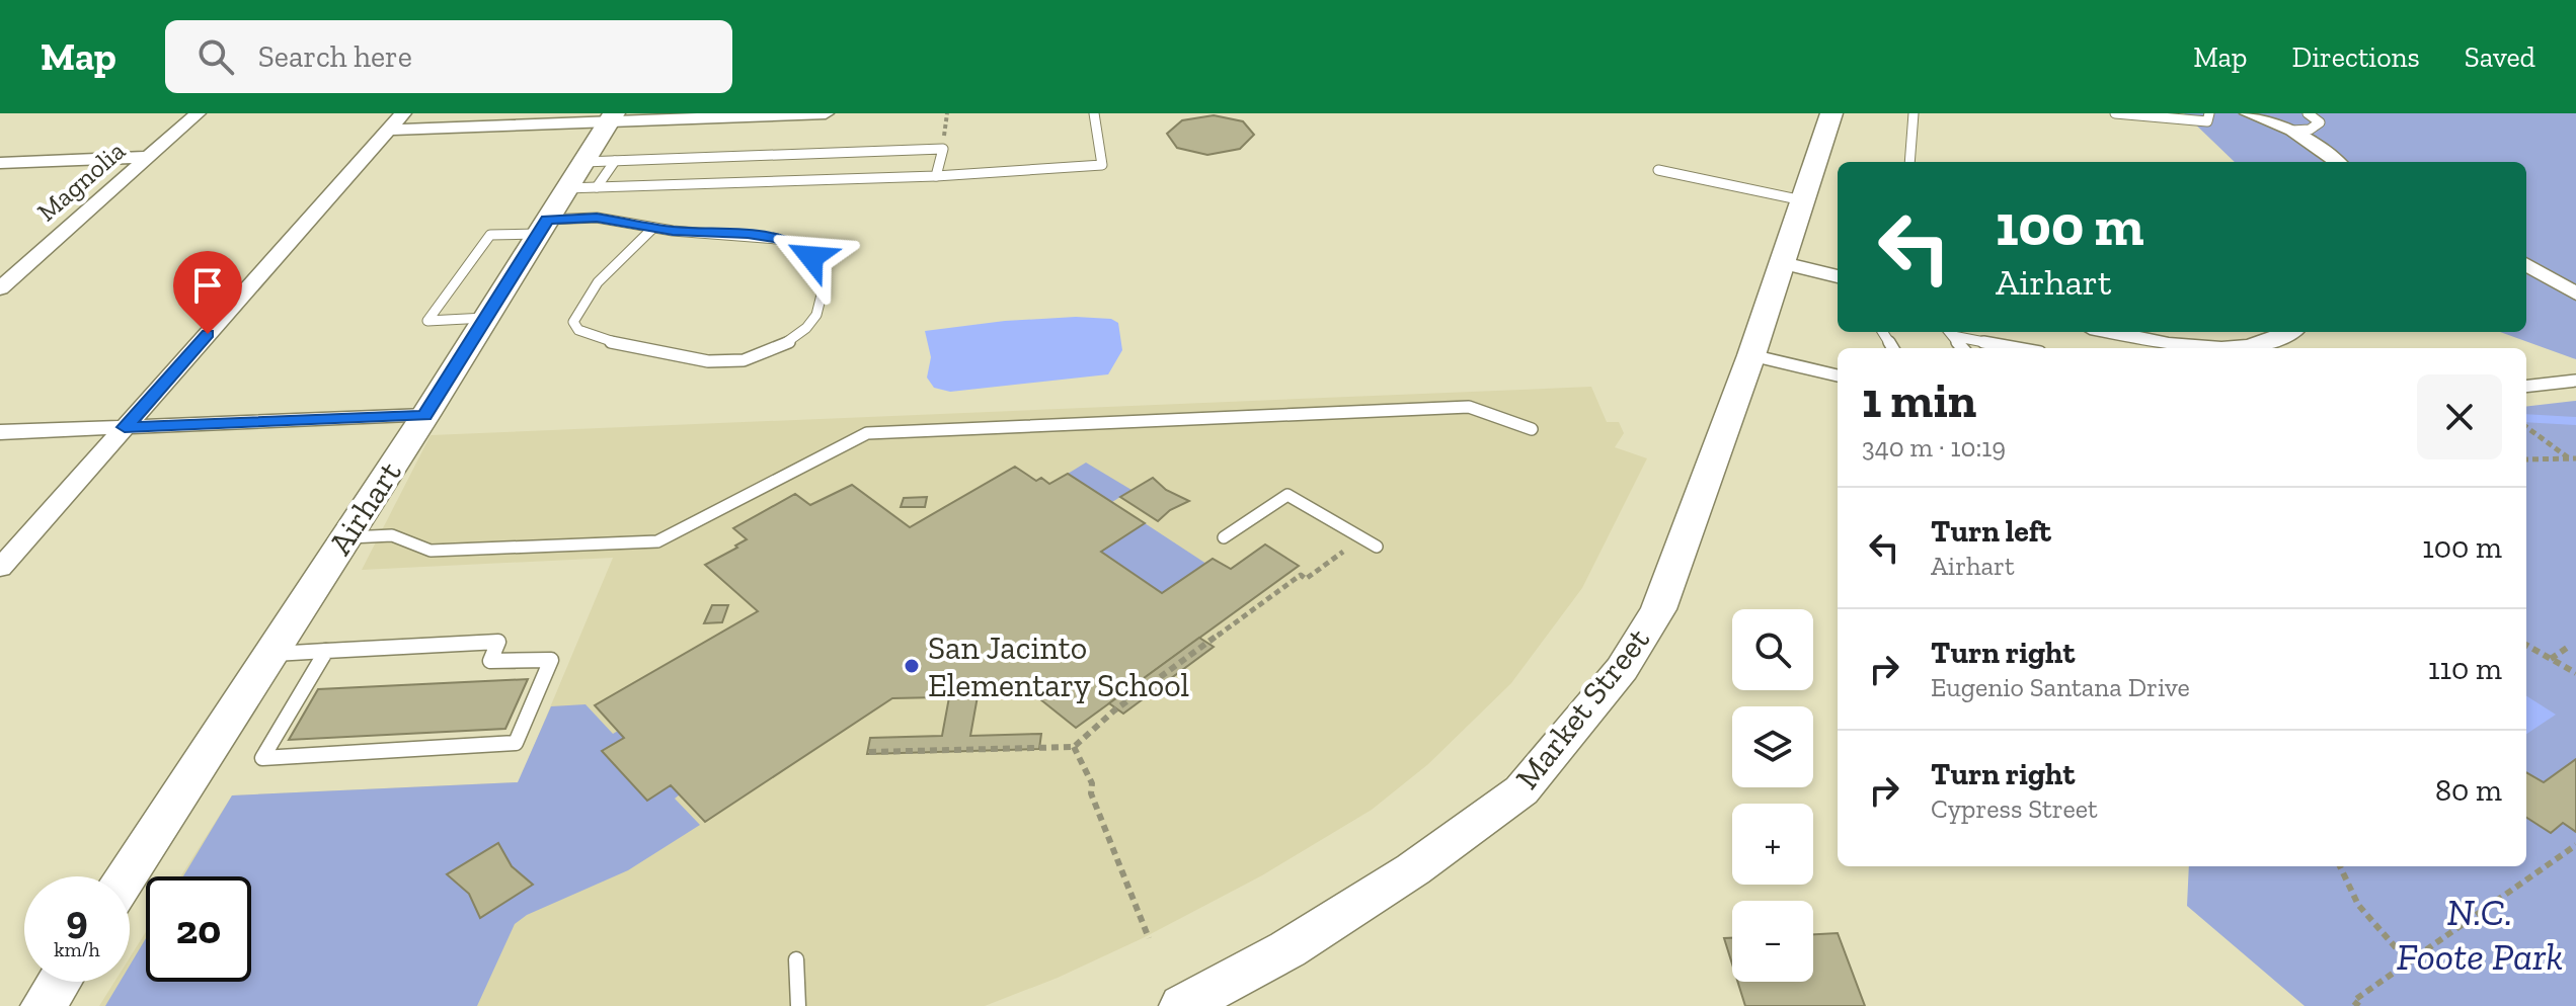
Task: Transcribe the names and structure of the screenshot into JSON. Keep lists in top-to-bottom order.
{
  "streets": {
    "main road": ["Airhart", "Market Street"],
    "street": ["Magnolia"]
  },
  "parks": ["N.C. Foote Park"],
  "places": ["San Jacinto Elementary School"],
  "page": {
    "header": "Map",
    "search": "Search here",
    "nav": ["Map", "Directions", "Saved"],
    "turn": ["100 m", "Airhart"],
    "heading": ["1 min", "340 m · 10:19"],
    "list": [
      {
        "name": "Turn left",
        "note": "Airhart",
        "value": "100 m"
      },
      {
        "name": "Turn right",
        "note": "Eugenio Santana Drive",
        "value": "110 m"
      },
      {
        "name": "Turn right",
        "note": "Cypress Street",
        "value": "80 m"
      }
    ],
    "map_buttons": ["+", "−"],
    "speed": "9 km/h",
    "limit": "20"
  }
}
